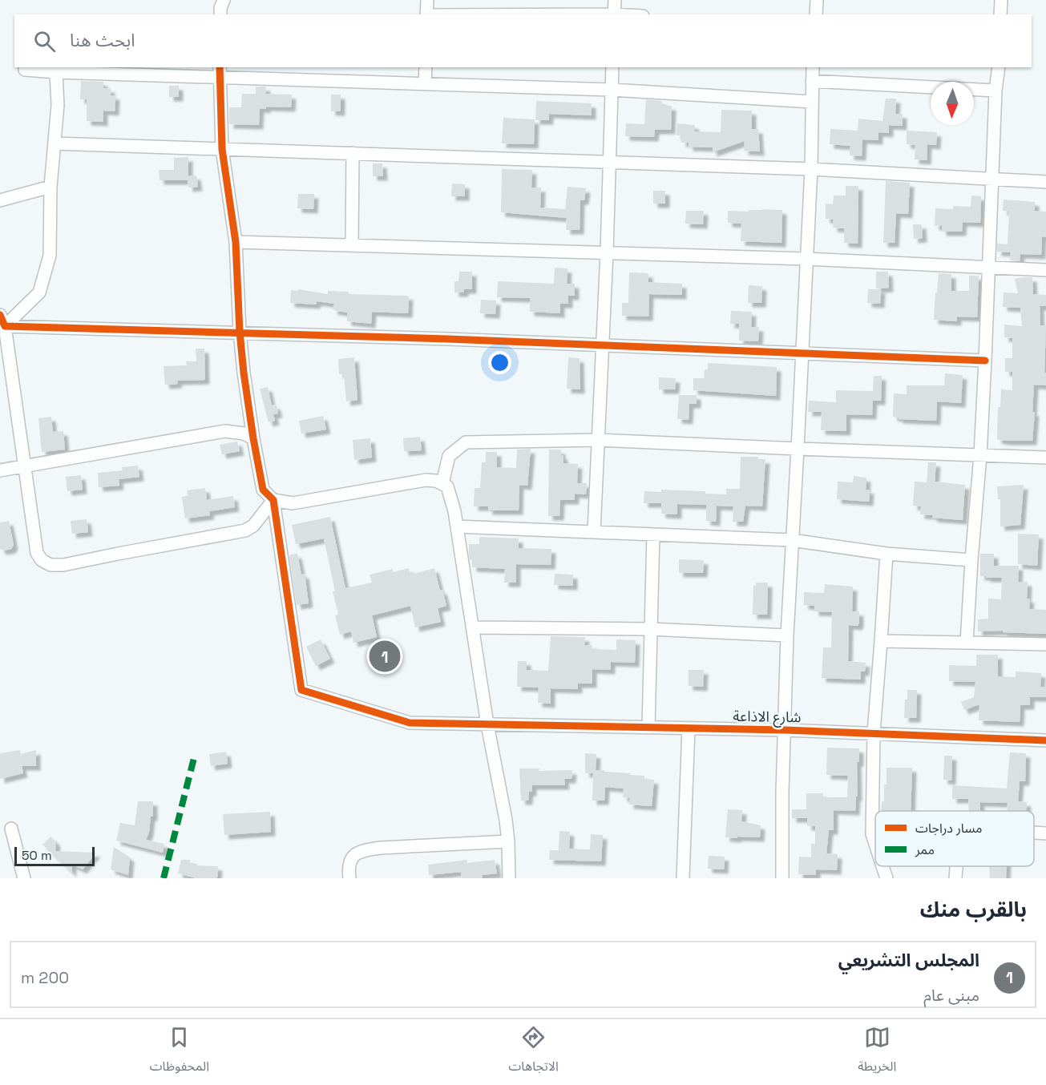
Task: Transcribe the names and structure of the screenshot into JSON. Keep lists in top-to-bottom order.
{
  "streets": {
    "street": ["شارع الاذاعة"]
  },
  "legend": ["مسار دراجات", "ممر"],
  "scale_bar": "50 m",
  "north": "bottom",
  "page": {
    "search": "ابحث هنا",
    "pins": "1",
    "scale": "50 m",
    "heading": "بالقرب منك",
    "list": [
      {
        "mark": "1",
        "name": "المجلس التشريعي",
        "note": "مبنى عام",
        "value": "200 m"
      }
    ],
    "nav": ["الخريطة", "الاتجاهات", "المحفوظات"]
  }
}
